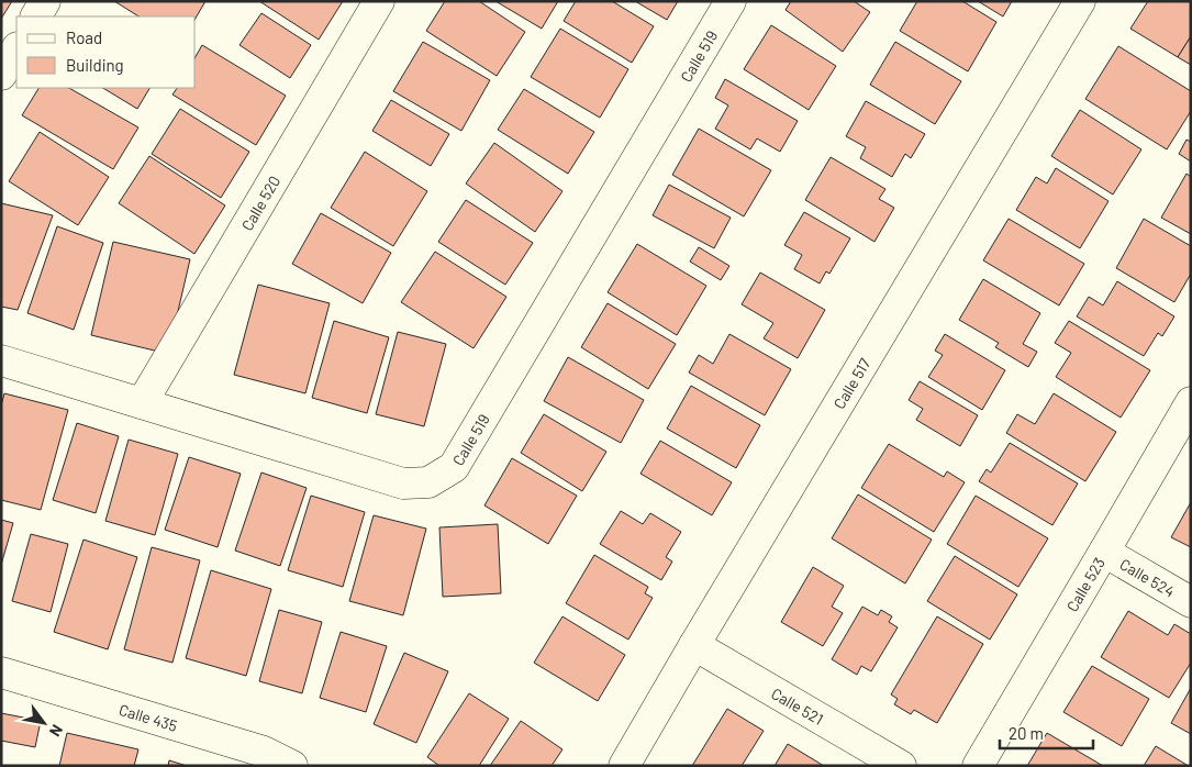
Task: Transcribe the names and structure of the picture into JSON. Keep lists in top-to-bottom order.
{
  "streets": {
    "street": [
      "Calle 519",
      "Calle 520",
      "Calle 517",
      "Calle 524",
      "Calle 523",
      "Calle 521",
      "Calle 435"
    ]
  },
  "crossings": [
    ["Calle 519", "Calle 520"],
    ["Calle 517", "Calle 521"],
    ["Calle 524", "Calle 523"]
  ],
  "legend": ["Road", "Building"],
  "scale_bar": "20 m",
  "north": "bottom right"
}
